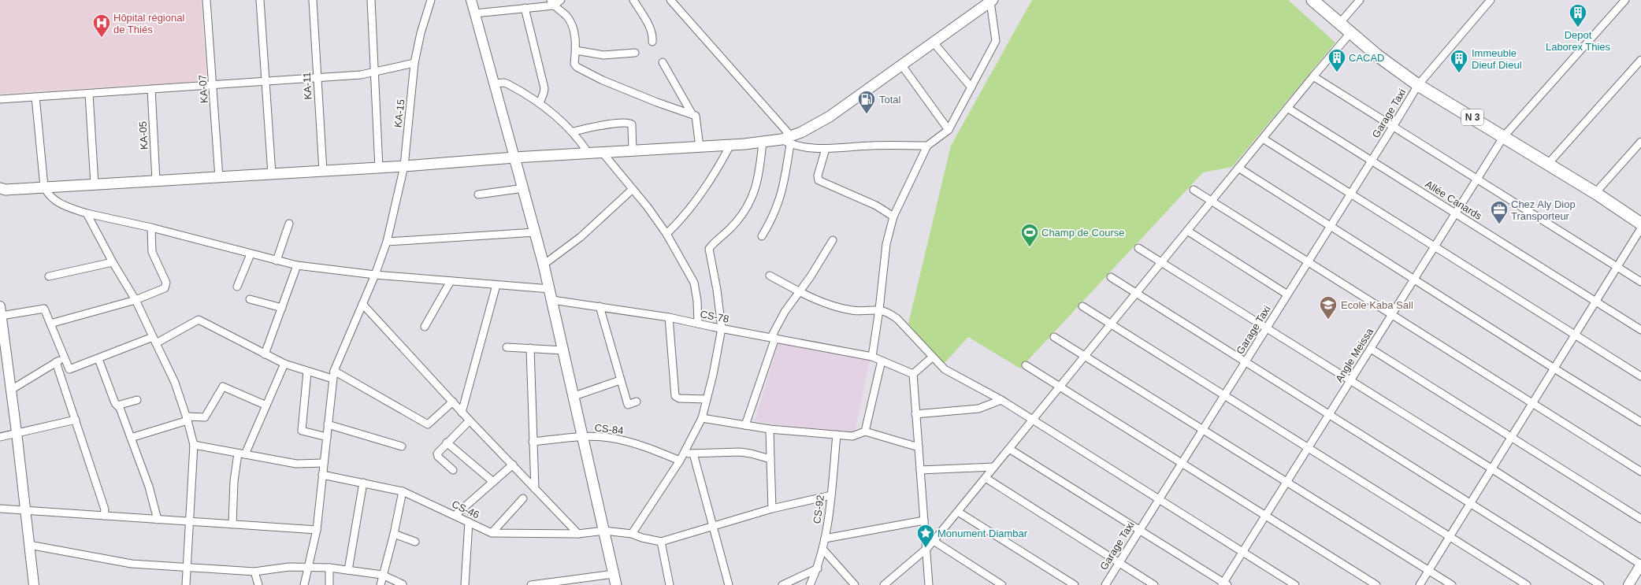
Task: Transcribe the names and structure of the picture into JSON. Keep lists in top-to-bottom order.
{
  "streets": {
    "main road": ["N 3"],
    "street": [
      "KA-11",
      "KA-07",
      "KA-15",
      "Garage Taxi",
      "KA-05",
      "Allée Canards",
      "CS-78",
      "Angle Meissa",
      "CS-84",
      "CS-46",
      "CS-92"
    ]
  },
  "crossings": [
    ["KA-15", "CS-46"],
    ["Garage Taxi", "N 3"],
    ["Garage Taxi", "Allée Canards"],
    ["N 3", "Angle Meissa"],
    ["Allée Canards", "Angle Meissa"]
  ],
  "places": {
    "building": ["Depot Laborex Thies", "CACAD", "Immeuble Dieuf Dieul"],
    "hospital": ["Hôpital régional de Thiés"],
    "fuel station": ["Total"],
    "office": ["Chez Aly Diop Transporteur"],
    "sports": ["Champ de Course"],
    "school or university": ["Ecole Kaba Sall"],
    "place": ["Monument Diambar"]
  }
}
